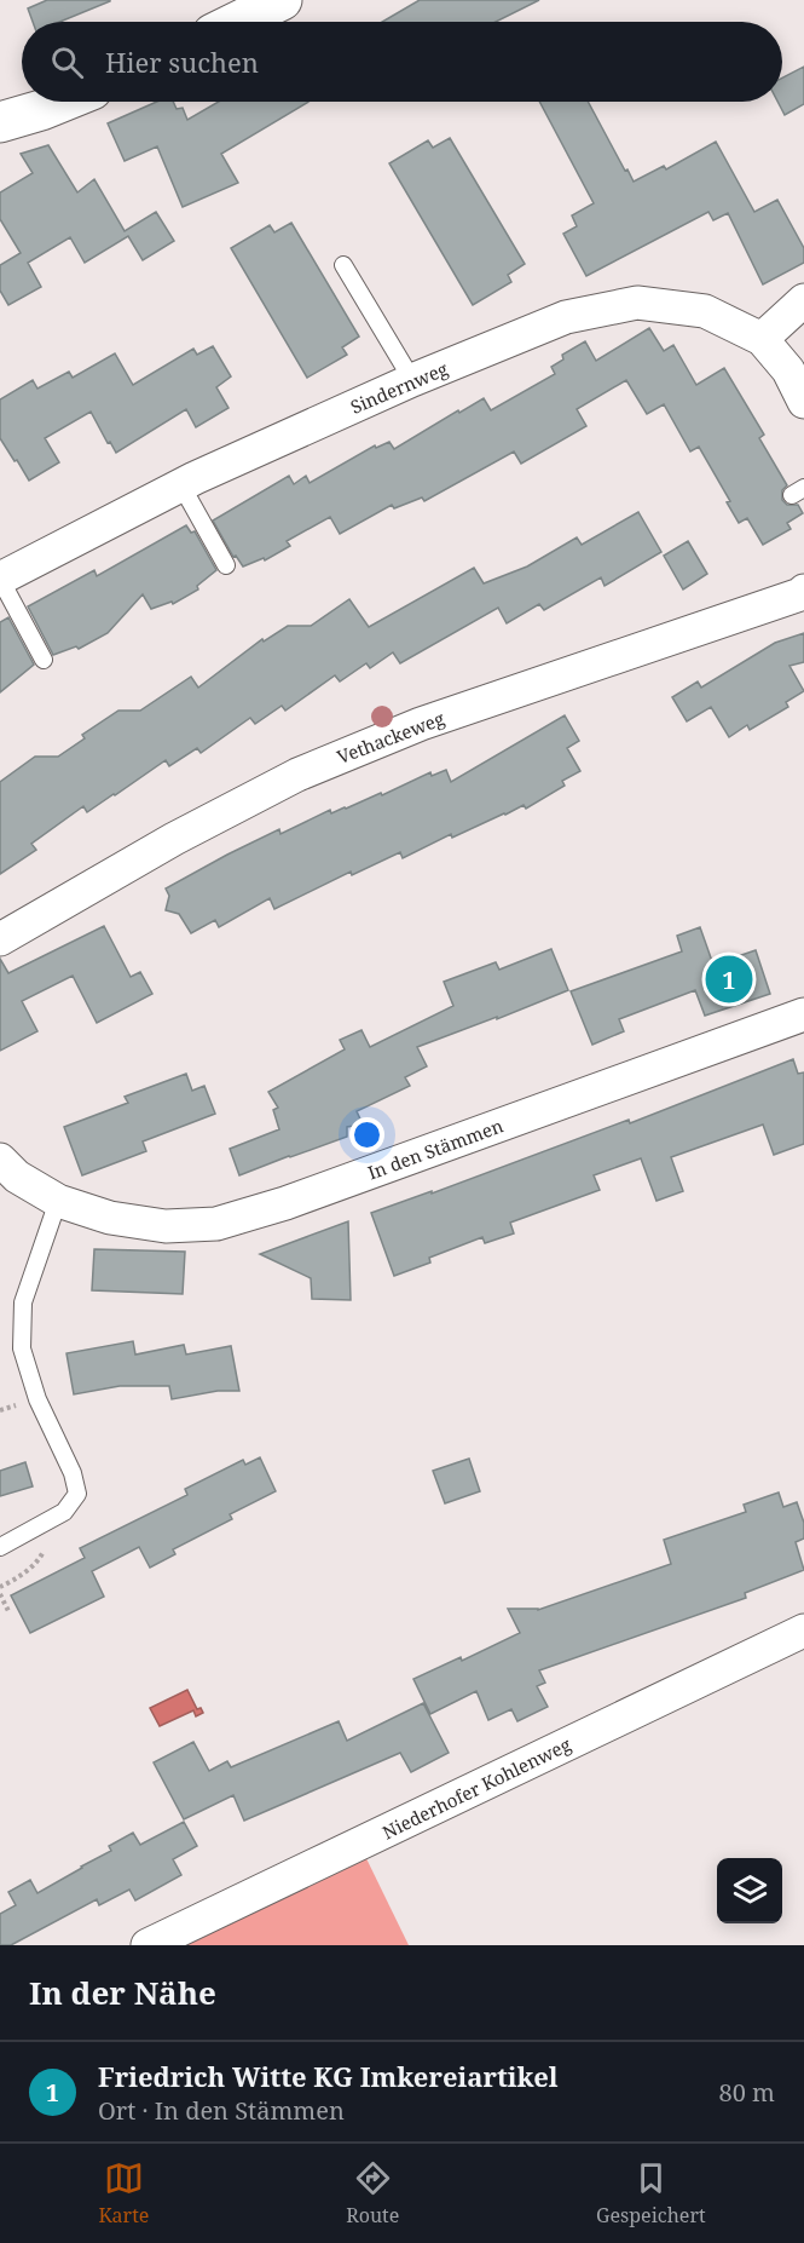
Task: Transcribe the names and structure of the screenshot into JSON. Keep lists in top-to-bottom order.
{
  "streets": {
    "street": [
      "Sindernweg",
      "Vethackeweg",
      "In den Stämmen",
      "Niederhofer Kohlenweg"
    ]
  },
  "page": {
    "search": "Hier suchen",
    "pins": "1",
    "heading": "In der Nähe",
    "list": [
      {
        "mark": "1",
        "name": "Friedrich Witte KG Imkereiartikel",
        "note": "Ort · In den Stämmen",
        "value": "80 m"
      }
    ],
    "nav": ["Karte", "Route", "Gespeichert"]
  }
}
